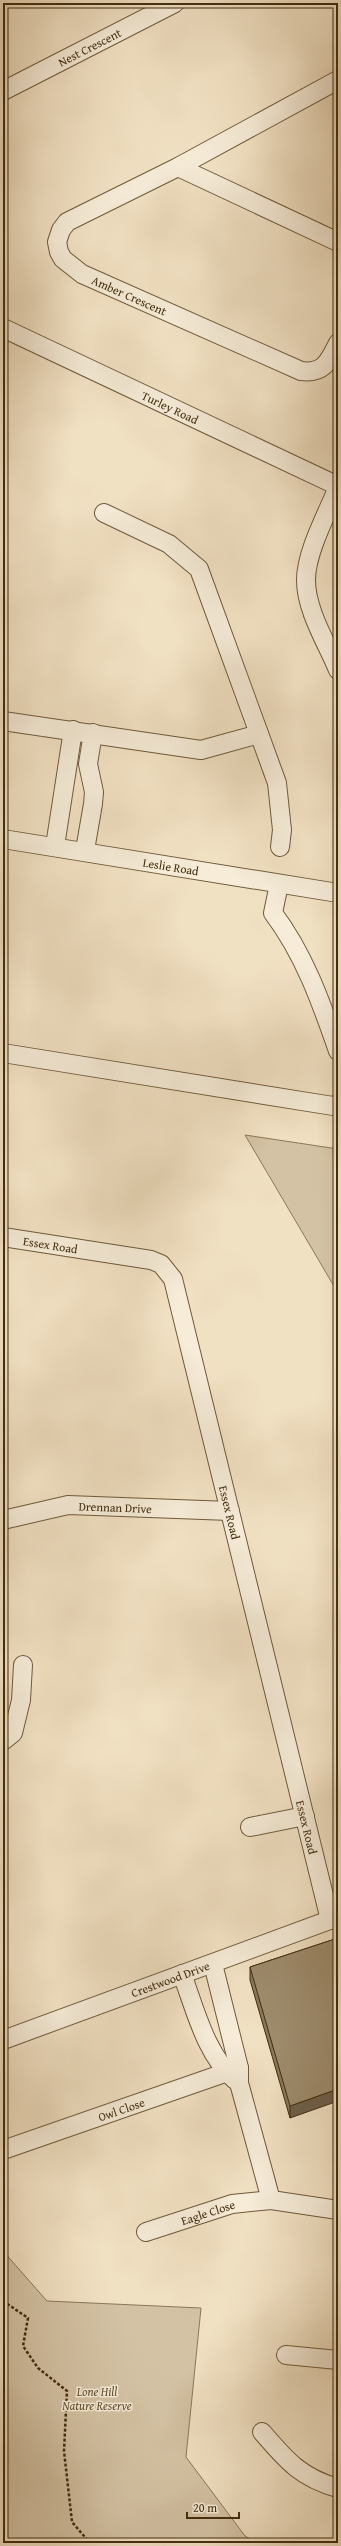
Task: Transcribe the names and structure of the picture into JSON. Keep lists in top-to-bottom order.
{
  "streets": {
    "street": [
      "Nest Crescent",
      "Amber Crescent",
      "Turley Road",
      "Leslie Road",
      "Essex Road",
      "Drennan Drive",
      "Crestwood Drive",
      "Owl Close",
      "Eagle Close"
    ]
  },
  "crossings": [
    ["Essex Road", "Drennan Drive"],
    ["Essex Road", "Crestwood Drive"]
  ],
  "parks": ["Lone Hill Nature Reserve"],
  "scale_bar": "20 m"
}
